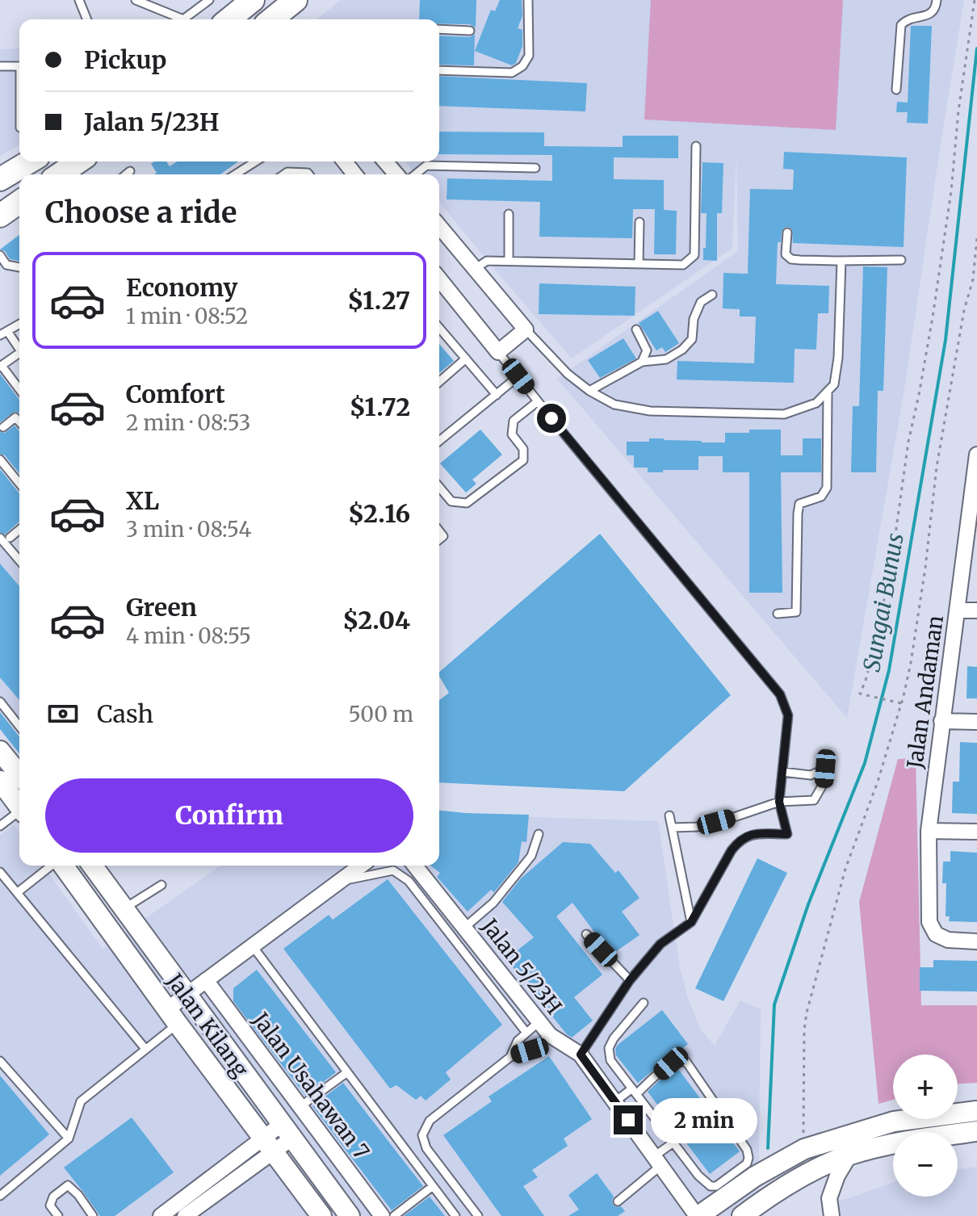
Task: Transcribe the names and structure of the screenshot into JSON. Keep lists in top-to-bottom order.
{
  "streets": {
    "main road": ["Jalan Kilang"],
    "street": ["Jalan Andaman", "Jalan 5/23H", "Jalan Usahawan 7"]
  },
  "water": ["Sungai Bunus"],
  "page": {
    "banner": ["Pickup", "Jalan 5/23H"],
    "heading": "Choose a ride",
    "list": [
      {
        "name": "Economy",
        "note": "1 min · 08:52",
        "value": "$1.27"
      },
      {
        "name": "Comfort",
        "note": "2 min · 08:53",
        "value": "$1.72"
      },
      {
        "name": "XL",
        "note": "3 min · 08:54",
        "value": "$2.16"
      },
      {
        "name": "Green",
        "note": "4 min · 08:55",
        "value": "$2.04"
      }
    ],
    "pay": ["Cash", "500 m"],
    "buttons": "Confirm",
    "map_buttons": ["+", "−"],
    "bubble": "2 min"
  }
}
